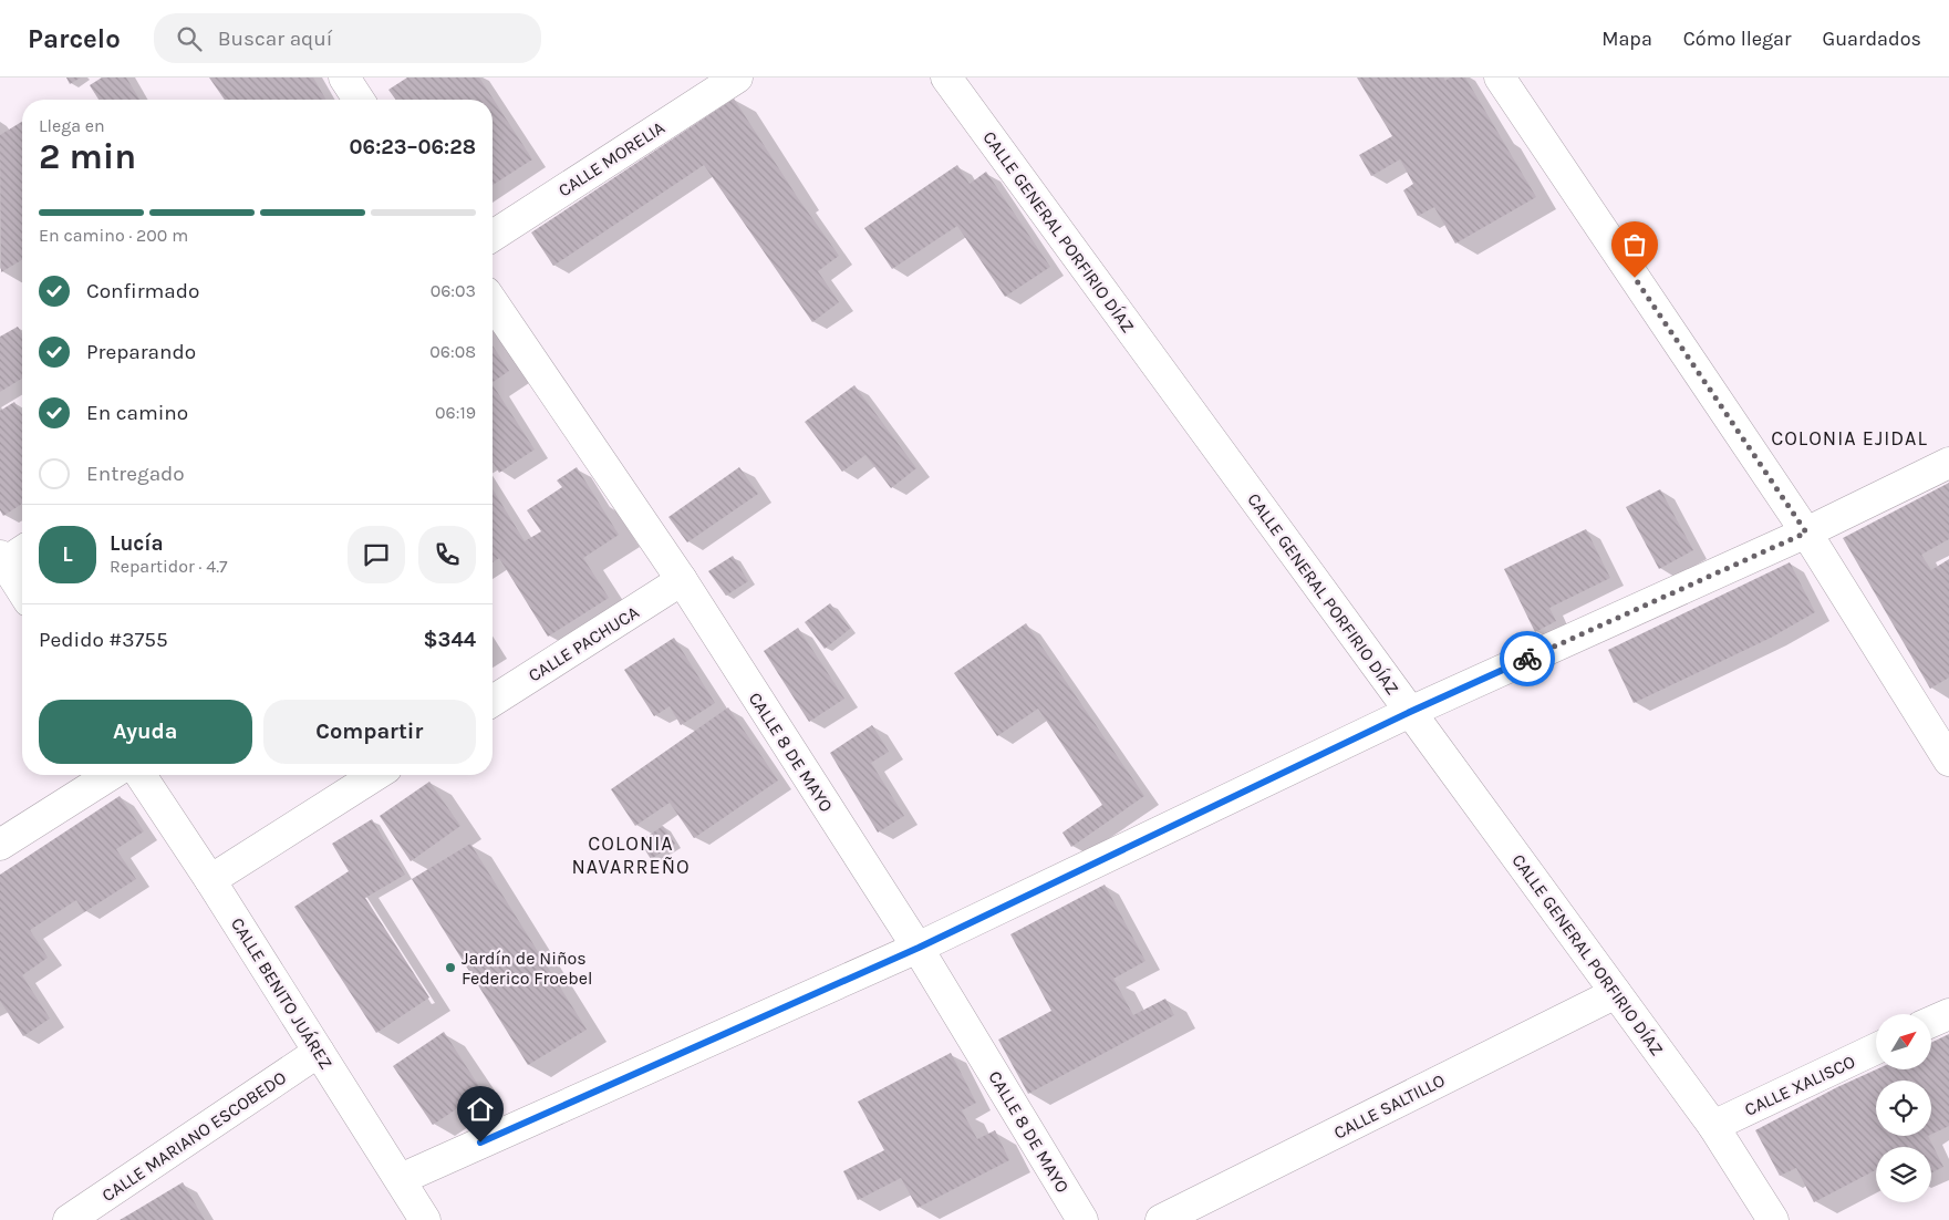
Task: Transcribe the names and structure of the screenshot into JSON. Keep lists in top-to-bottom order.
{
  "streets": {
    "street": [
      "CALLE MORELIA",
      "CALLE GENERAL PORFIRIO DÍAZ",
      "CALLE PACHUCA",
      "CALLE 8 DE MAYO",
      "CALLE BENITO JUÁREZ",
      "CALLE XALISCO",
      "CALLE SALTILLO",
      "CALLE MARIANO ESCOBEDO"
    ]
  },
  "crossings": [
    ["CALLE GENERAL PORFIRIO DÍAZ", "CALLE XALISCO"],
    ["CALLE GENERAL PORFIRIO DÍAZ", "CALLE SALTILLO"],
    ["CALLE PACHUCA", "CALLE 8 DE MAYO"],
    ["CALLE BENITO JUÁREZ", "CALLE MARIANO ESCOBEDO"]
  ],
  "districts": ["COLONIA EJIDAL", "COLONIA NAVARREÑO"],
  "places": ["Jardín de Niños Federico Froebel"],
  "north": "top right",
  "page": {
    "header": "Parcelo",
    "search": "Buscar aquí",
    "nav": ["Mapa", "Cómo llegar", "Guardados"],
    "heading": ["2 min", "Llega en", "06:23–06:28"],
    "panel": [
      "Lucía",
      "Repartidor · 4.7",
      "Pedido #3755",
      "$344"
    ],
    "bar": "En camino · 200 m",
    "list": [
      ["Confirmado", "06:03"],
      ["Preparando", "06:08"],
      ["En camino", "06:19"],
      "Entregado"
    ],
    "round": "L",
    "buttons": ["Ayuda", "Compartir"]
  }
}
